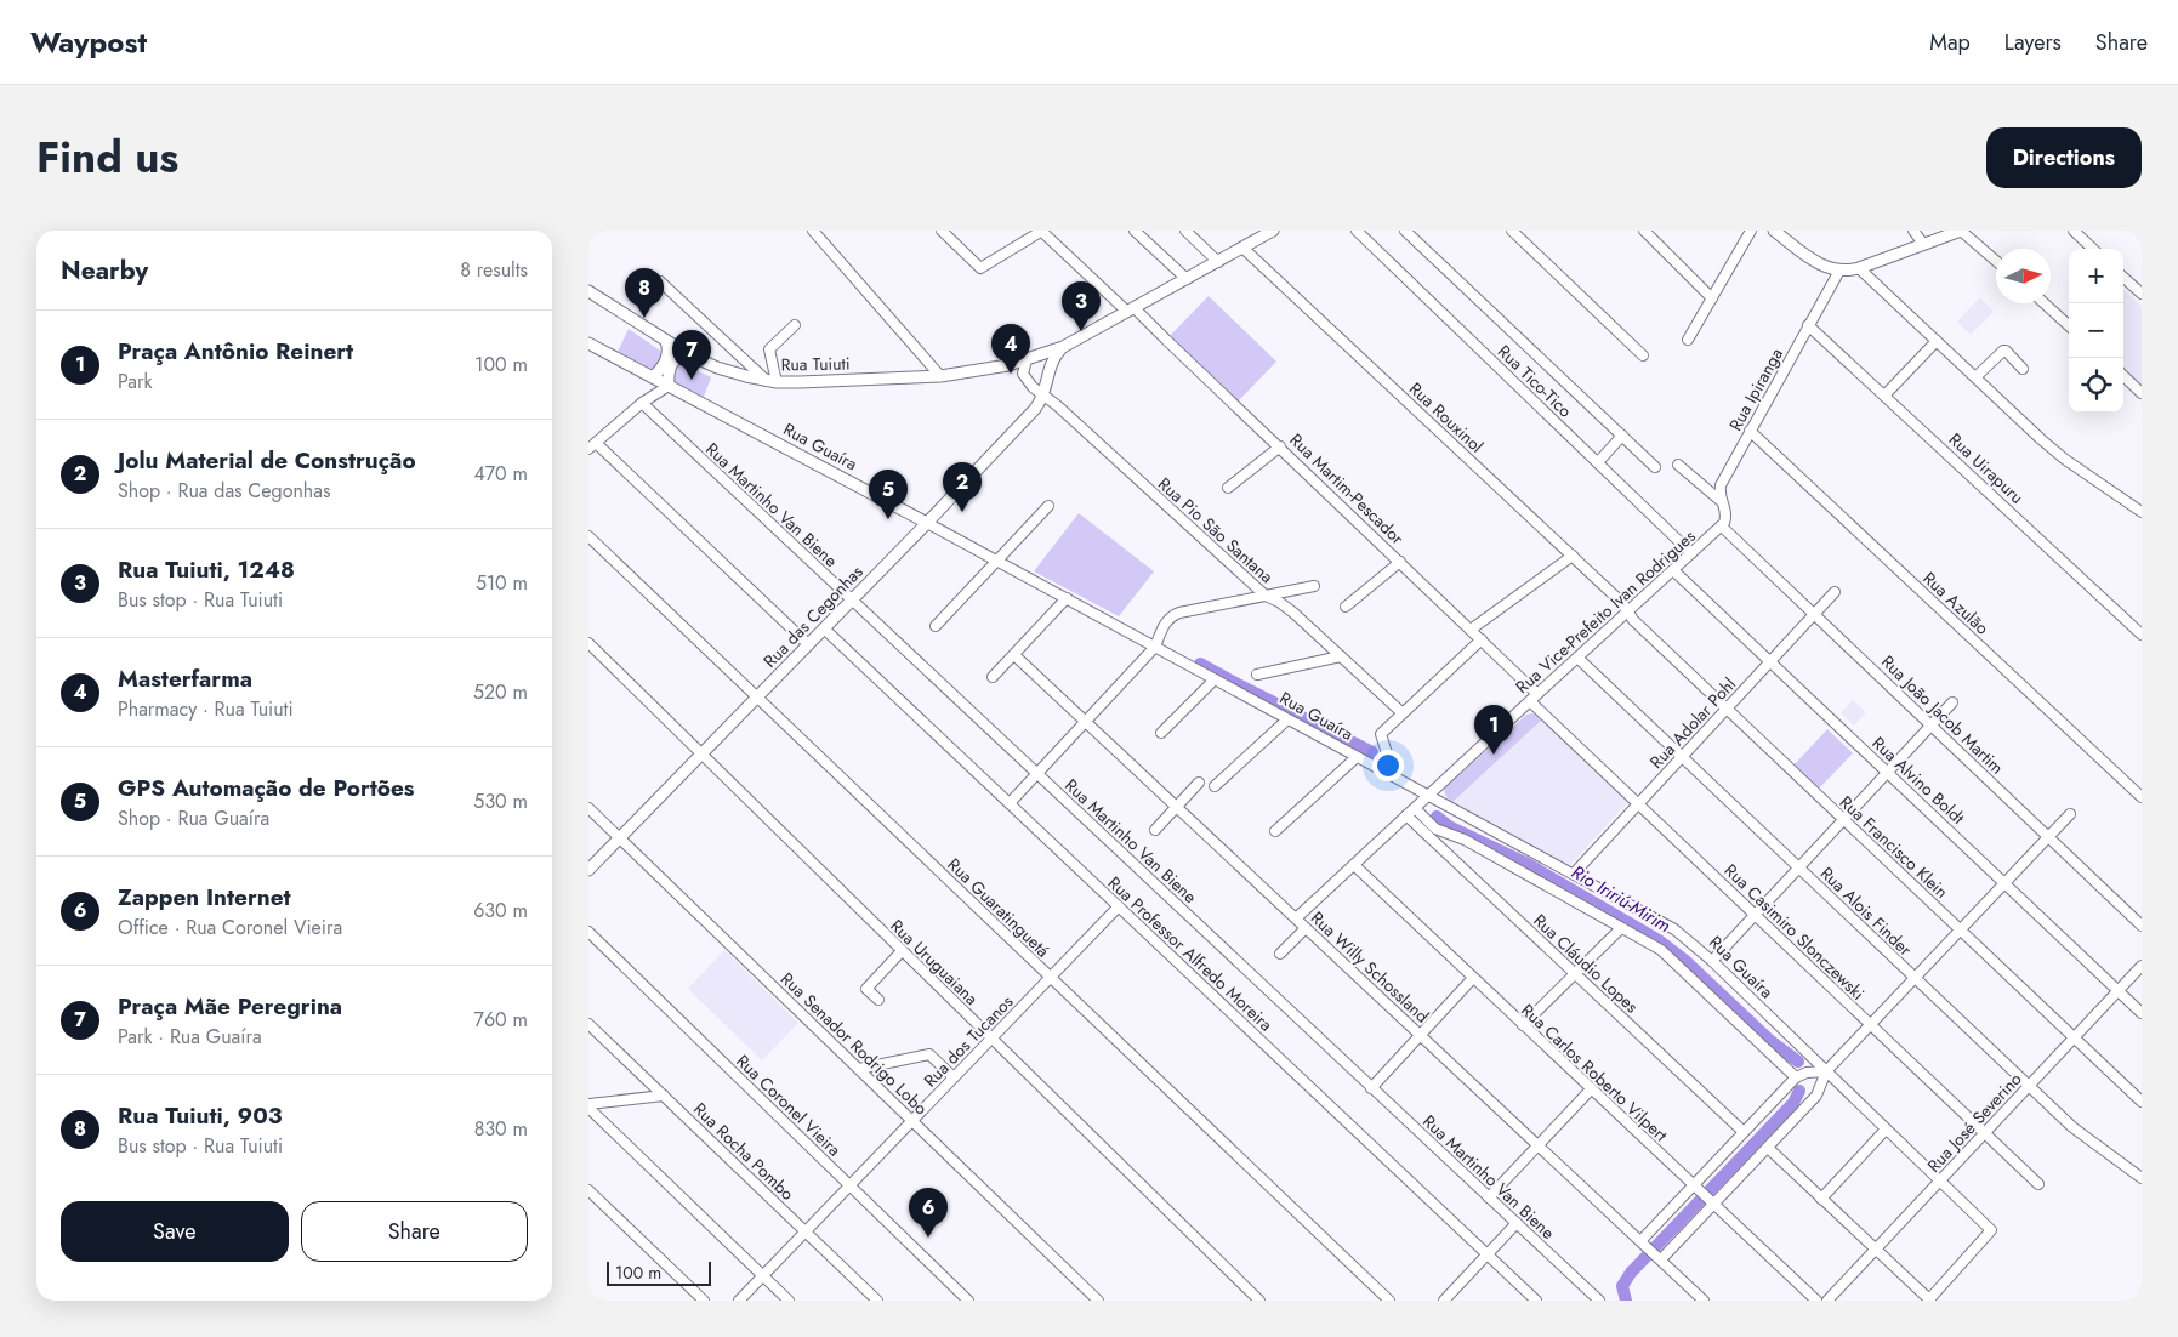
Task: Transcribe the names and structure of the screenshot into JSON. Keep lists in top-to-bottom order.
{
  "streets": {
    "main road": ["Rua Tuiuti", "Rua Guaíra", "Rua das Cegonhas"],
    "street": [
      "Rua Tico-Tico",
      "Rua Ipiranga",
      "Rua Rouxinol",
      "Rua Uirapuru",
      "Rua Martim-Pescador",
      "Rua Martinho Van Biene",
      "Rua Pio São Santana",
      "Rua Azulão",
      "Rua Vice-Prefeito Ivan Rodrigues",
      "Rua João Jacob Martim",
      "Rua Adolar Pohl",
      "Rua Alvino Boldt",
      "Rua Francisco Klein",
      "Rua Guaratinguetá",
      "Rua Alois Finder",
      "Rua Casimiro Slonczewski",
      "Rua Professor Alfredo Moreira",
      "Rua Uruguaiana",
      "Rua Cláudio Lopes",
      "Rua Willy Schossland",
      "Rua dos Tucanos",
      "Rua Senador Rodrigo Lobo",
      "Rua Carlos Roberto Vilpert",
      "Rua Coronel Vieira",
      "Rua José Severino",
      "Rua Rocha Pombo"
    ]
  },
  "crossings": [
    ["Rua Tuiuti", "Rua Rouxinol"],
    ["Rua Tuiuti", "Rua Martim-Pescador"],
    ["Rua Tuiuti", "Rua Pio São Santana"],
    ["Rua Tico-Tico", "Rua Vice-Prefeito Ivan Rodrigues"],
    ["Rua Ipiranga", "Rua Uirapuru"],
    ["Rua Ipiranga", "Rua Azulão"],
    ["Rua Ipiranga", "Rua Vice-Prefeito Ivan Rodrigues"],
    ["Rua Ipiranga", "Rua João Jacob Martim"],
    ["Rua Rouxinol", "Rua Vice-Prefeito Ivan Rodrigues"],
    ["Rua Rouxinol", "Rua Francisco Klein"],
    ["Rua Guaíra", "Rua Vice-Prefeito Ivan Rodrigues"],
    ["Rua Guaíra", "Rua das Cegonhas"],
    ["Rua Guaíra", "Rua Adolar Pohl"],
    ["Rua Guaíra", "Rua José Severino"],
    ["Rua Martim-Pescador", "Rua Vice-Prefeito Ivan Rodrigues"],
    ["Rua Martinho Van Biene", "Rua das Cegonhas"],
    ["Rua Pio São Santana", "Rua das Cegonhas"],
    ["Rua Vice-Prefeito Ivan Rodrigues", "Rua João Jacob Martim"],
    ["Rua Vice-Prefeito Ivan Rodrigues", "Rua Alvino Boldt"],
    ["Rua Vice-Prefeito Ivan Rodrigues", "Rua Francisco Klein"],
    ["Rua Vice-Prefeito Ivan Rodrigues", "Rua Alois Finder"],
    ["Rua Vice-Prefeito Ivan Rodrigues", "Rua Casimiro Slonczewski"],
    ["Rua Vice-Prefeito Ivan Rodrigues", "Rua Cláudio Lopes"],
    ["Rua Vice-Prefeito Ivan Rodrigues", "Rua Willy Schossland"],
    ["Rua Vice-Prefeito Ivan Rodrigues", "Rua Carlos Roberto Vilpert"],
    ["Rua das Cegonhas", "Rua Guaratinguetá"],
    ["Rua das Cegonhas", "Rua Professor Alfredo Moreira"],
    ["Rua das Cegonhas", "Rua Uruguaiana"],
    ["Rua das Cegonhas", "Rua Senador Rodrigo Lobo"],
    ["Rua João Jacob Martim", "Rua Adolar Pohl"],
    ["Rua Adolar Pohl", "Rua Alvino Boldt"],
    ["Rua Adolar Pohl", "Rua Francisco Klein"],
    ["Rua Adolar Pohl", "Rua Alois Finder"],
    ["Rua Adolar Pohl", "Rua Casimiro Slonczewski"],
    ["Rua Alvino Boldt", "Rua José Severino"],
    ["Rua Francisco Klein", "Rua José Severino"],
    ["Rua Guaratinguetá", "Rua dos Tucanos"],
    ["Rua Alois Finder", "Rua José Severino"],
    ["Rua Casimiro Slonczewski", "Rua José Severino"],
    ["Rua Professor Alfredo Moreira", "Rua dos Tucanos"],
    ["Rua Uruguaiana", "Rua dos Tucanos"],
    ["Rua dos Tucanos", "Rua Senador Rodrigo Lobo"],
    ["Rua dos Tucanos", "Rua Coronel Vieira"],
    ["Rua dos Tucanos", "Rua Rocha Pombo"]
  ],
  "water": ["Rio Iririú-Mirim"],
  "scale_bar": "100 m",
  "north": "right",
  "page": {
    "header": "Waypost",
    "nav": ["Map", "Layers", "Share"],
    "title": "Find us",
    "buttons": [
      "Directions",
      ["Save", "Share"]
    ],
    "heading": ["Nearby", "8 results"],
    "map_buttons": ["+", "−"],
    "pins": [
      "8",
      "3",
      "4",
      "7",
      "2",
      "5",
      "1",
      "6"
    ],
    "list": [
      {
        "mark": "1",
        "name": "Praça Antônio Reinert",
        "note": "Park",
        "value": "100 m"
      },
      {
        "mark": "2",
        "name": "Jolu Material de Construção",
        "note": "Shop · Rua das Cegonhas",
        "value": "470 m"
      },
      {
        "mark": "3",
        "name": "Rua Tuiuti, 1248",
        "note": "Bus stop · Rua Tuiuti",
        "value": "510 m"
      },
      {
        "mark": "4",
        "name": "Masterfarma",
        "note": "Pharmacy · Rua Tuiuti",
        "value": "520 m"
      },
      {
        "mark": "5",
        "name": "GPS Automação de Portões",
        "note": "Shop · Rua Guaíra",
        "value": "530 m"
      },
      {
        "mark": "6",
        "name": "Zappen Internet",
        "note": "Office · Rua Coronel Vieira",
        "value": "630 m"
      },
      {
        "mark": "7",
        "name": "Praça Mãe Peregrina",
        "note": "Park · Rua Guaíra",
        "value": "760 m"
      },
      {
        "mark": "8",
        "name": "Rua Tuiuti, 903",
        "note": "Bus stop · Rua Tuiuti",
        "value": "830 m"
      }
    ],
    "scale": "100 m"
  }
}
